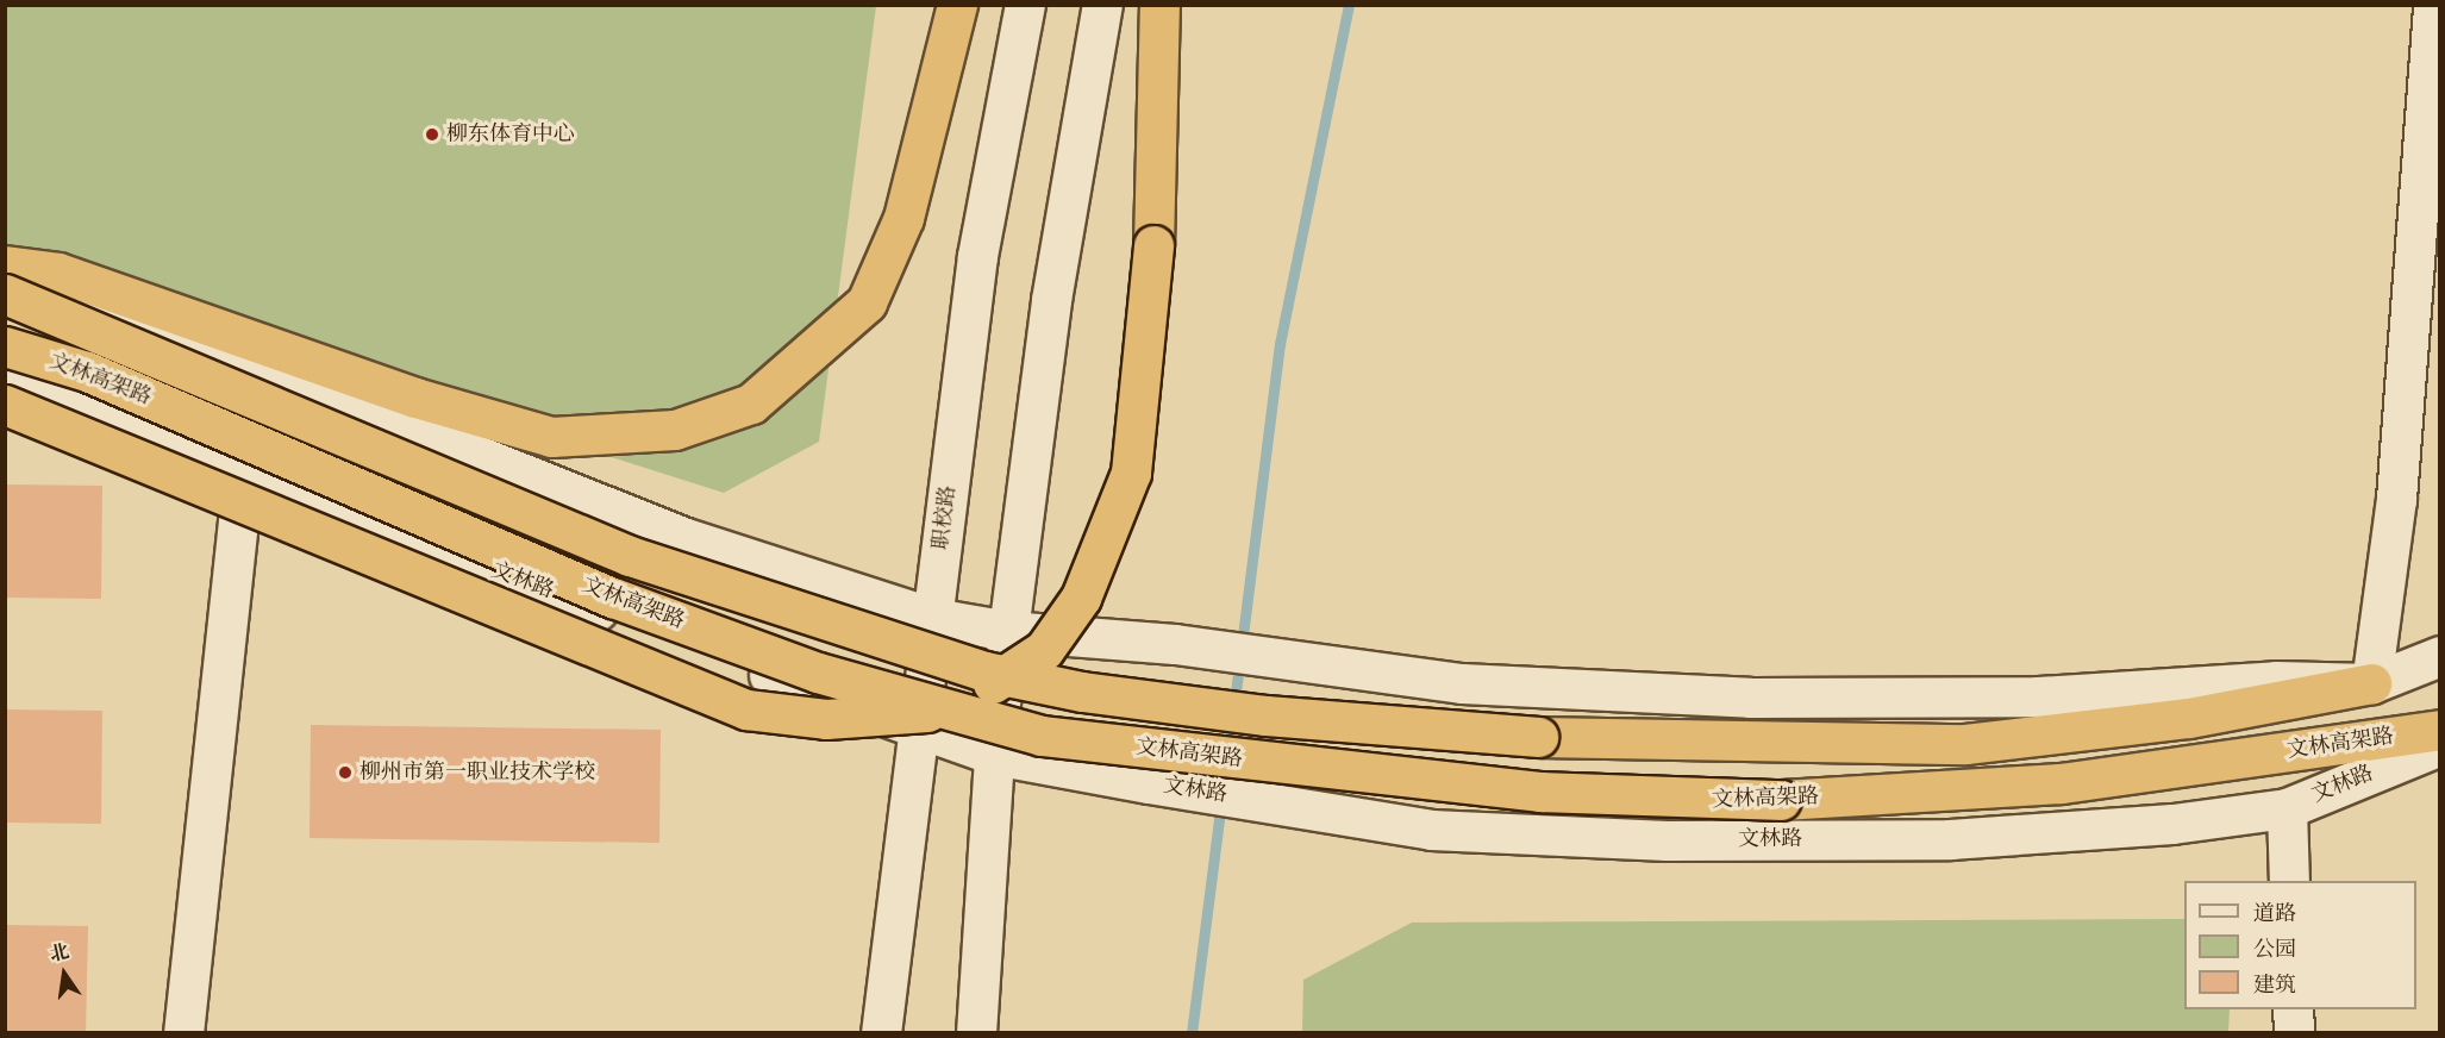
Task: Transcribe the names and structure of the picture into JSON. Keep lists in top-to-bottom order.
{
  "streets": {
    "highway": ["文林高架路"],
    "main road": ["职校路", "文林路"]
  },
  "crossings": [
    ["职校路", "文林路"]
  ],
  "places": ["柳东体育中心", "柳州市第一职业技术学校"],
  "legend": ["道路", "公园", "建筑"],
  "north": "top"
}
